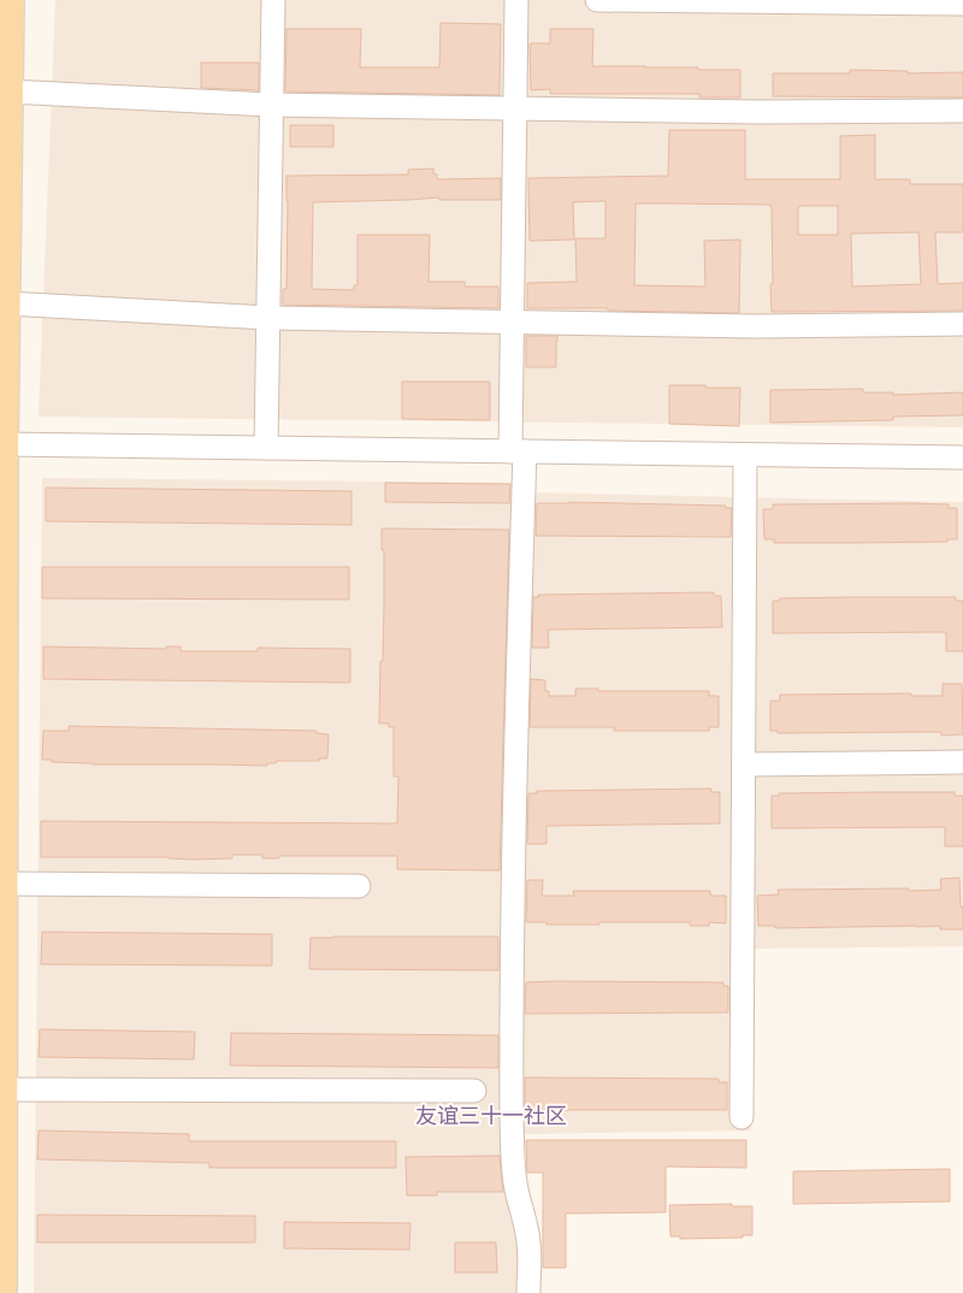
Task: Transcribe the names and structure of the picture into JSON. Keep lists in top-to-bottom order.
{
  "districts": ["友谊三十一社区"]
}
